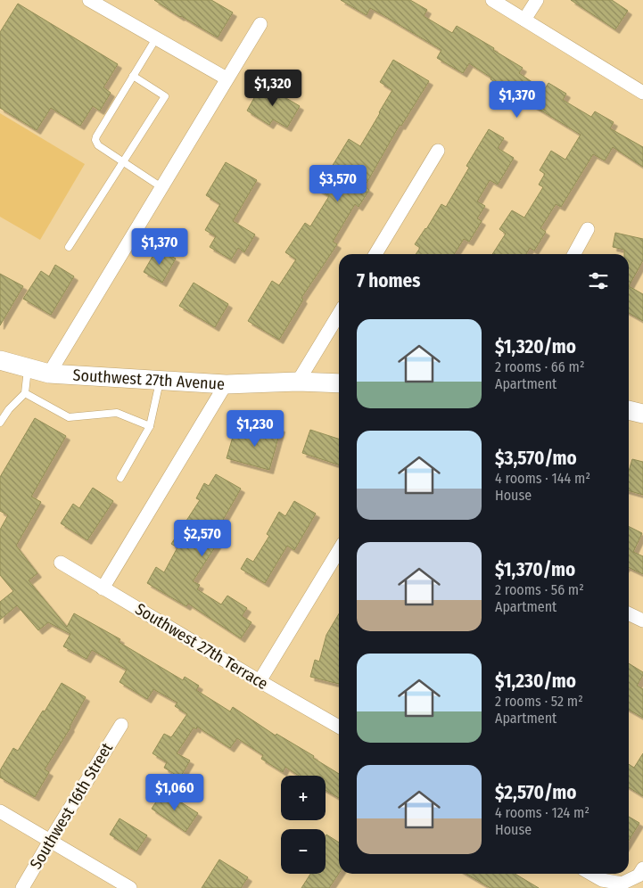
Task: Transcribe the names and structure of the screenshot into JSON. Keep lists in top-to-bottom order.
{
  "streets": {
    "street": ["Southwest 27th Avenue", "Southwest 27th Terrace", "Southwest 16th Street"]
  },
  "page": {
    "price": [
      "$1,320",
      "$1,370",
      "$3,570",
      "$1,370",
      "$1,230",
      "$2,570",
      "$1,060"
    ],
    "heading": "7 homes",
    "list": [
      {
        "name": "$1,320/mo",
        "note": "2 rooms · 66 m² · Apartment"
      },
      {
        "name": "$3,570/mo",
        "note": "4 rooms · 144 m² · House"
      },
      {
        "name": "$1,370/mo",
        "note": "2 rooms · 56 m² · Apartment"
      },
      {
        "name": "$1,230/mo",
        "note": "2 rooms · 52 m² · Apartment"
      },
      {
        "name": "$2,570/mo",
        "note": "4 rooms · 124 m² · House"
      }
    ],
    "map_buttons": ["+", "−"]
  }
}
